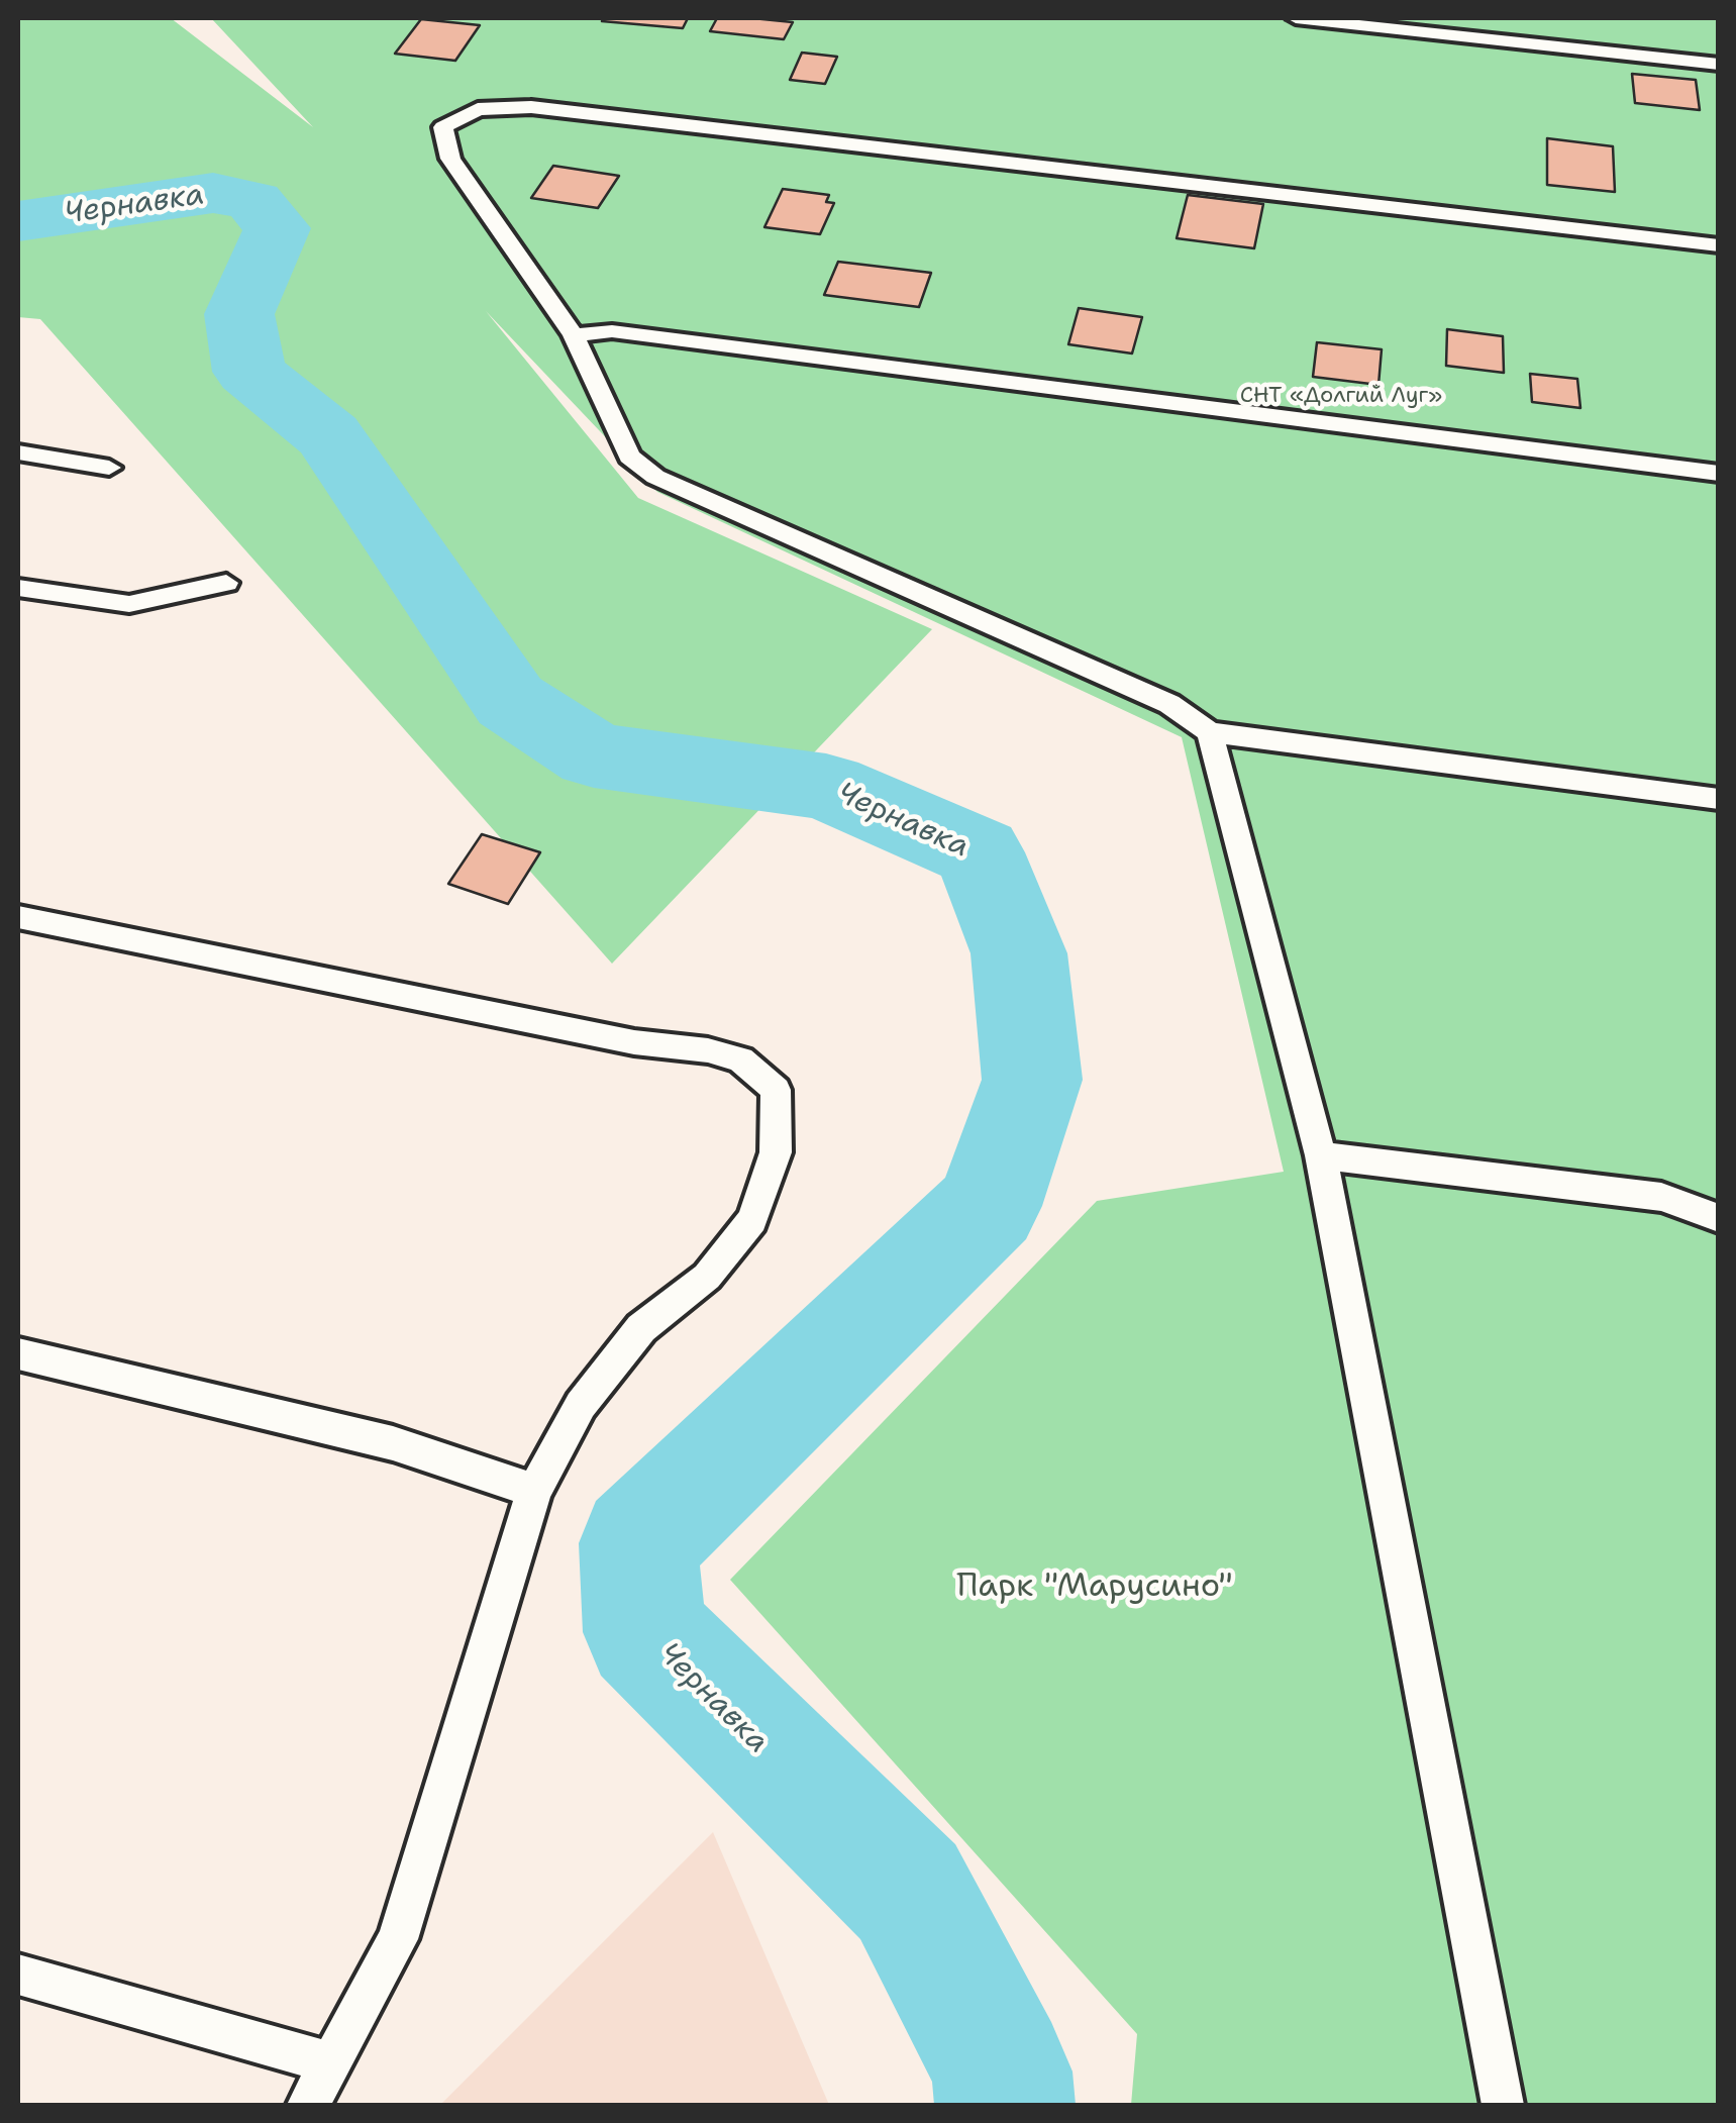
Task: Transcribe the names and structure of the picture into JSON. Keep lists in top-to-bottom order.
{
  "water": ["Чернавка"],
  "parks": ["СНТ «Долгий Луг»", "Парк \"Марусино\""]
}
